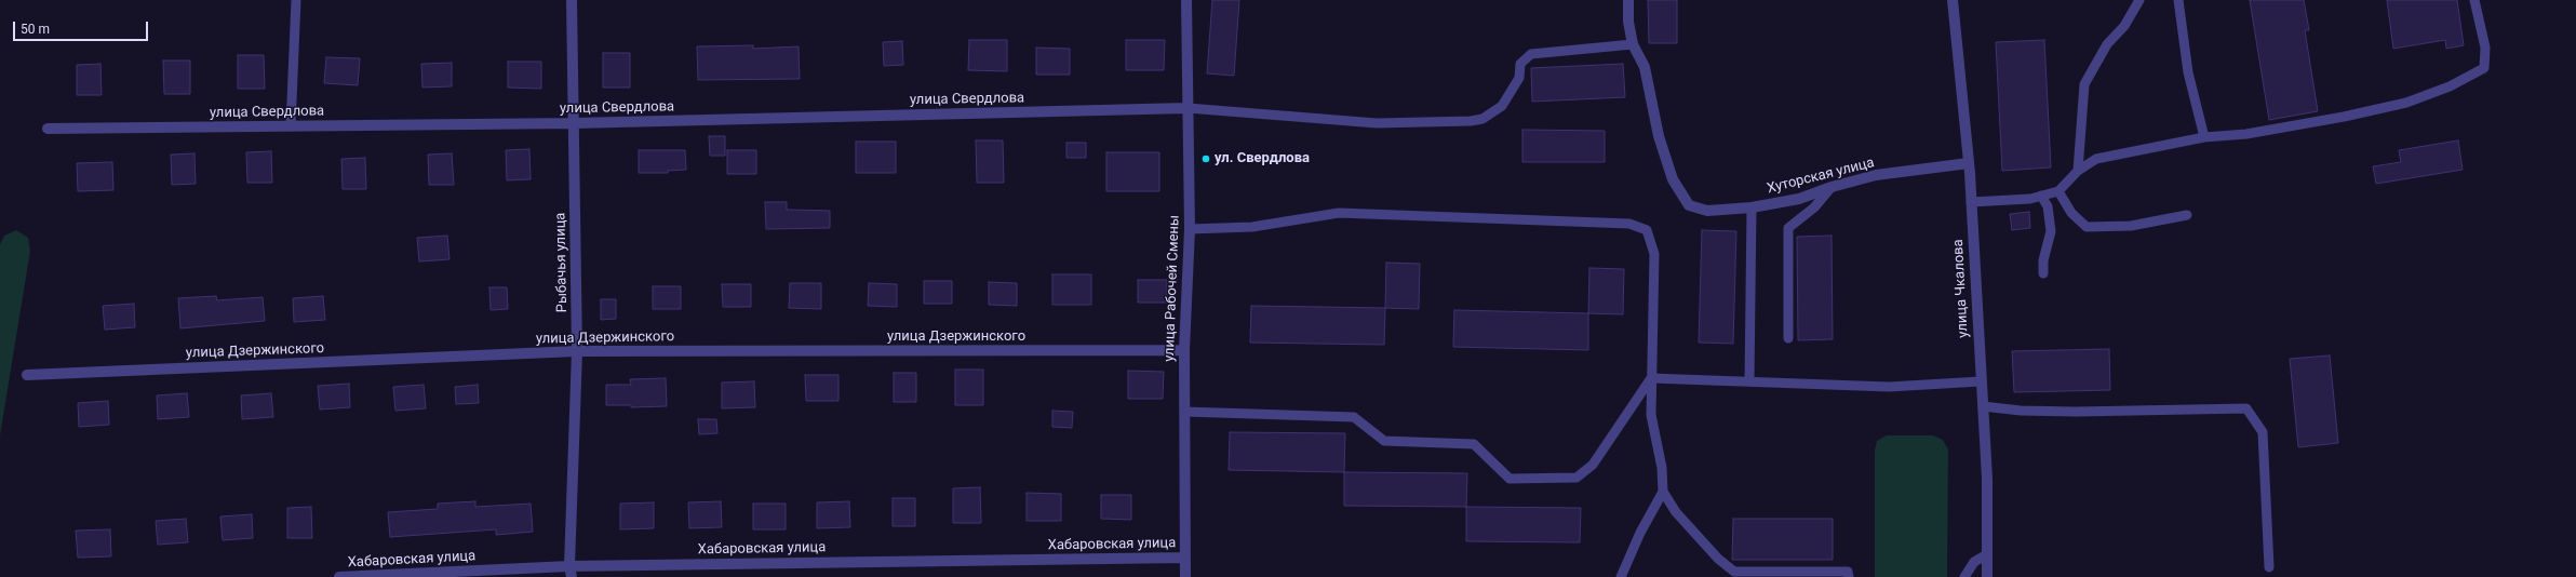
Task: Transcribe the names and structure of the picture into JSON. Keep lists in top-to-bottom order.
{
  "streets": {
    "street": [
      "улица Свердлова",
      "Хуторская улица",
      "Рыбачья улица",
      "улица Рабочей Смены",
      "улица Чкалова",
      "улица Дзержинского",
      "Хабаровская улица"
    ]
  },
  "crossings": [
    ["улица Свердлова", "Рыбачья улица"],
    ["улица Свердлова", "улица Рабочей Смены"],
    ["Хуторская улица", "улица Чкалова"],
    ["Рыбачья улица", "улица Дзержинского"],
    ["Рыбачья улица", "Хабаровская улица"],
    ["улица Рабочей Смены", "улица Дзержинского"],
    ["улица Рабочей Смены", "Хабаровская улица"]
  ],
  "places": ["ул. Свердлова"],
  "scale_bar": "50 m"
}
